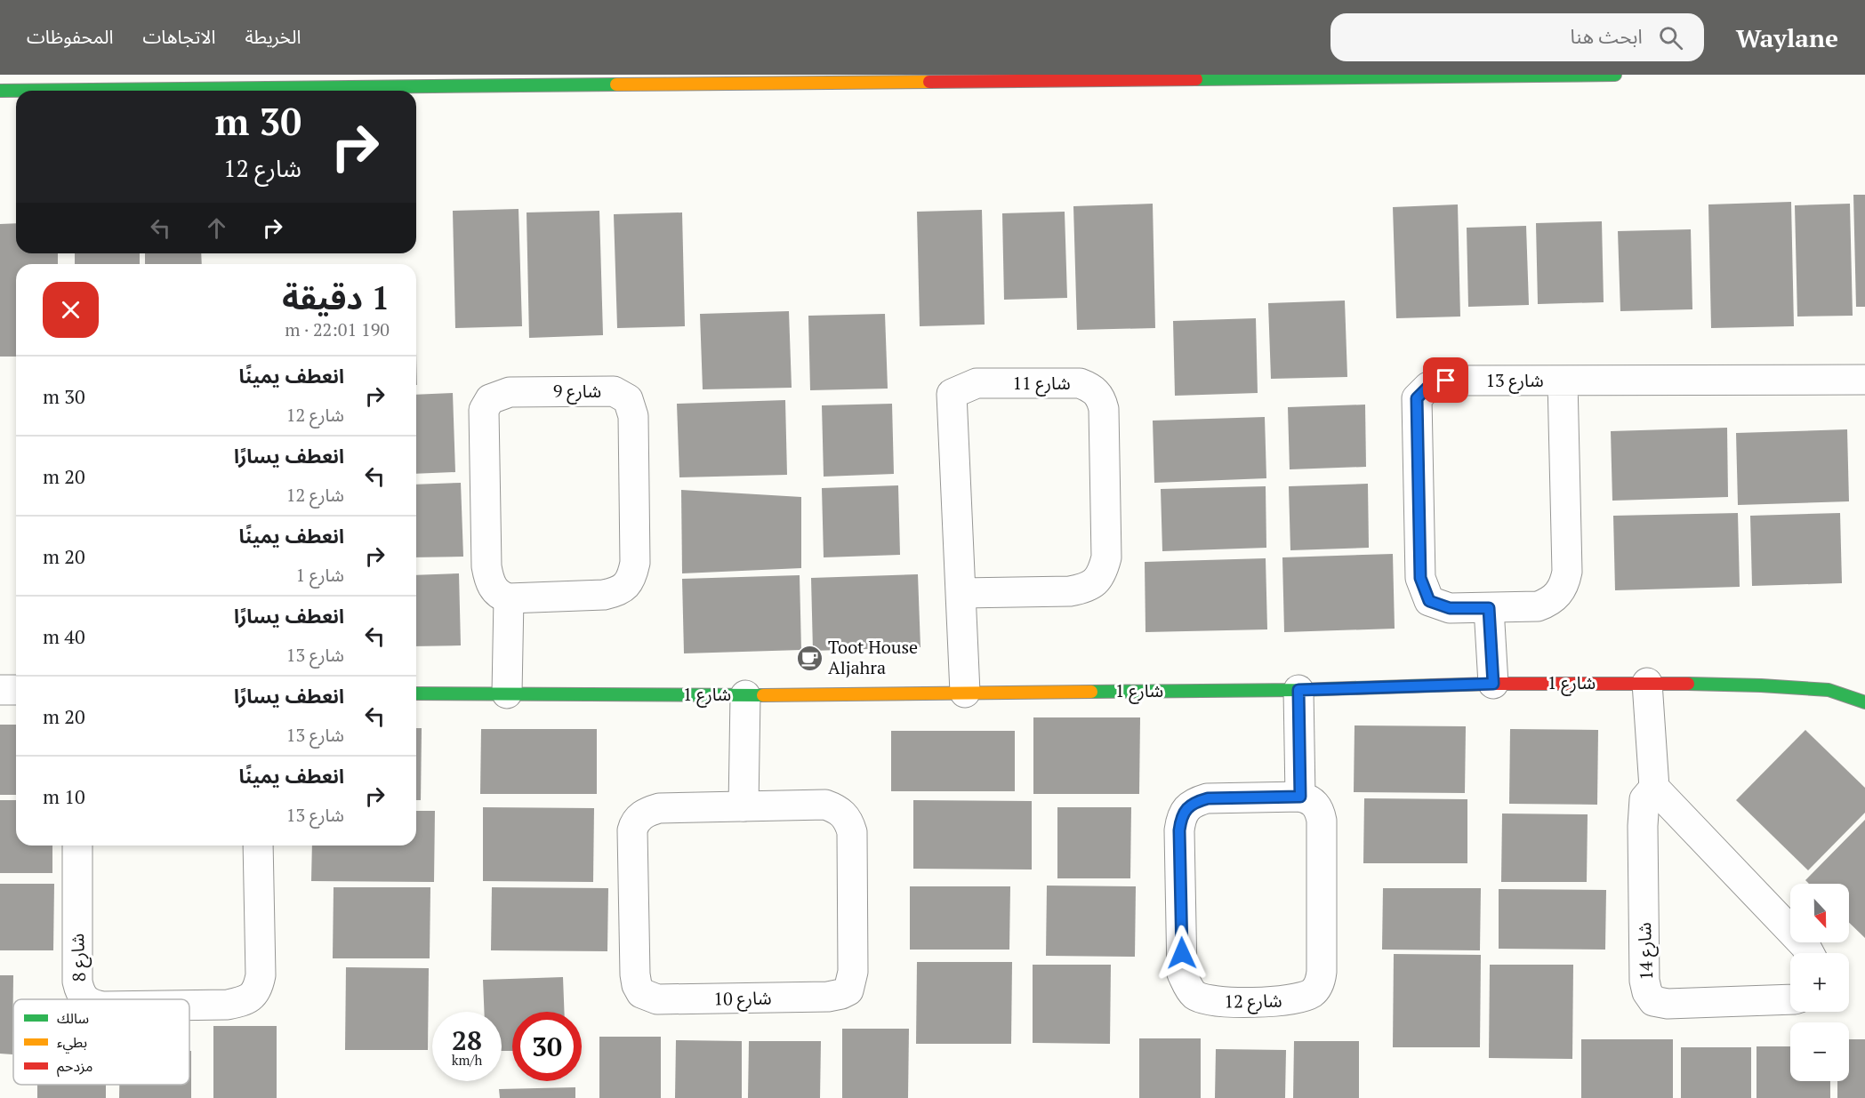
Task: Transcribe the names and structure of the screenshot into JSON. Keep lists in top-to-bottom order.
{
  "streets": {
    "main road": ["شارع 1"],
    "street": [
      "شارع 13",
      "شارع 11",
      "شارع 9",
      "شارع 14",
      "شارع 8",
      "شارع 10",
      "شارع 12"
    ]
  },
  "crossings": [
    ["شارع 11", "شارع 1"],
    ["شارع 1", "شارع 14"]
  ],
  "places": {
    "cafe": ["Toot House Aljahra"]
  },
  "legend": ["سالك", "بطيء", "مزدحم"],
  "north": "bottom",
  "page": {
    "header": "Waylane",
    "search": "ابحث هنا",
    "nav": ["الخريطة", "الاتجاهات", "المحفوظات"],
    "turn": ["30 m", "شارع 12"],
    "heading": ["1 دقيقة", "190 m · 22:01"],
    "list": [
      {
        "name": "انعطف يمينًا",
        "note": "شارع 12",
        "value": "30 m"
      },
      {
        "name": "انعطف يسارًا",
        "note": "شارع 12",
        "value": "20 m"
      },
      {
        "name": "انعطف يمينًا",
        "note": "شارع 1",
        "value": "20 m"
      },
      {
        "name": "انعطف يسارًا",
        "note": "شارع 13",
        "value": "40 m"
      },
      {
        "name": "انعطف يسارًا",
        "note": "شارع 13",
        "value": "20 m"
      },
      {
        "name": "انعطف يمينًا",
        "note": "شارع 13",
        "value": "10 m"
      }
    ],
    "map_buttons": ["+", "−"],
    "speed": "28 km/h",
    "limit": "30"
  }
}
